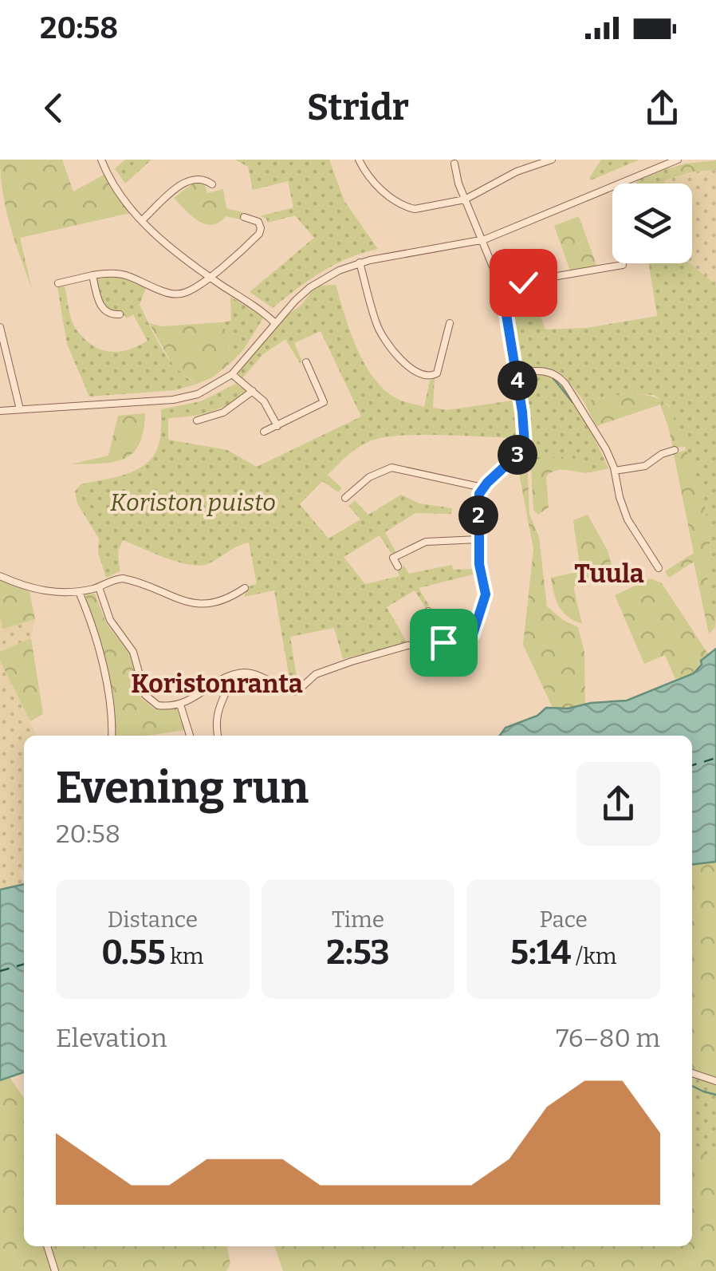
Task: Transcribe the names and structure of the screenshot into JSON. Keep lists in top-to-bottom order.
{
  "districts": ["Tuula", "Koristonranta"],
  "parks": ["Koriston puisto"],
  "page": {
    "status": "20:58",
    "header": "Stridr",
    "pins": ["4", "3", "2"],
    "heading": ["Evening run", "20:58"],
    "stats": [
      ["Distance", "0.55 km"],
      ["Time", "2:53"],
      ["Pace", "5:14 /km"]
    ],
    "chart": ["Elevation", "76–80 m"]
  }
}
